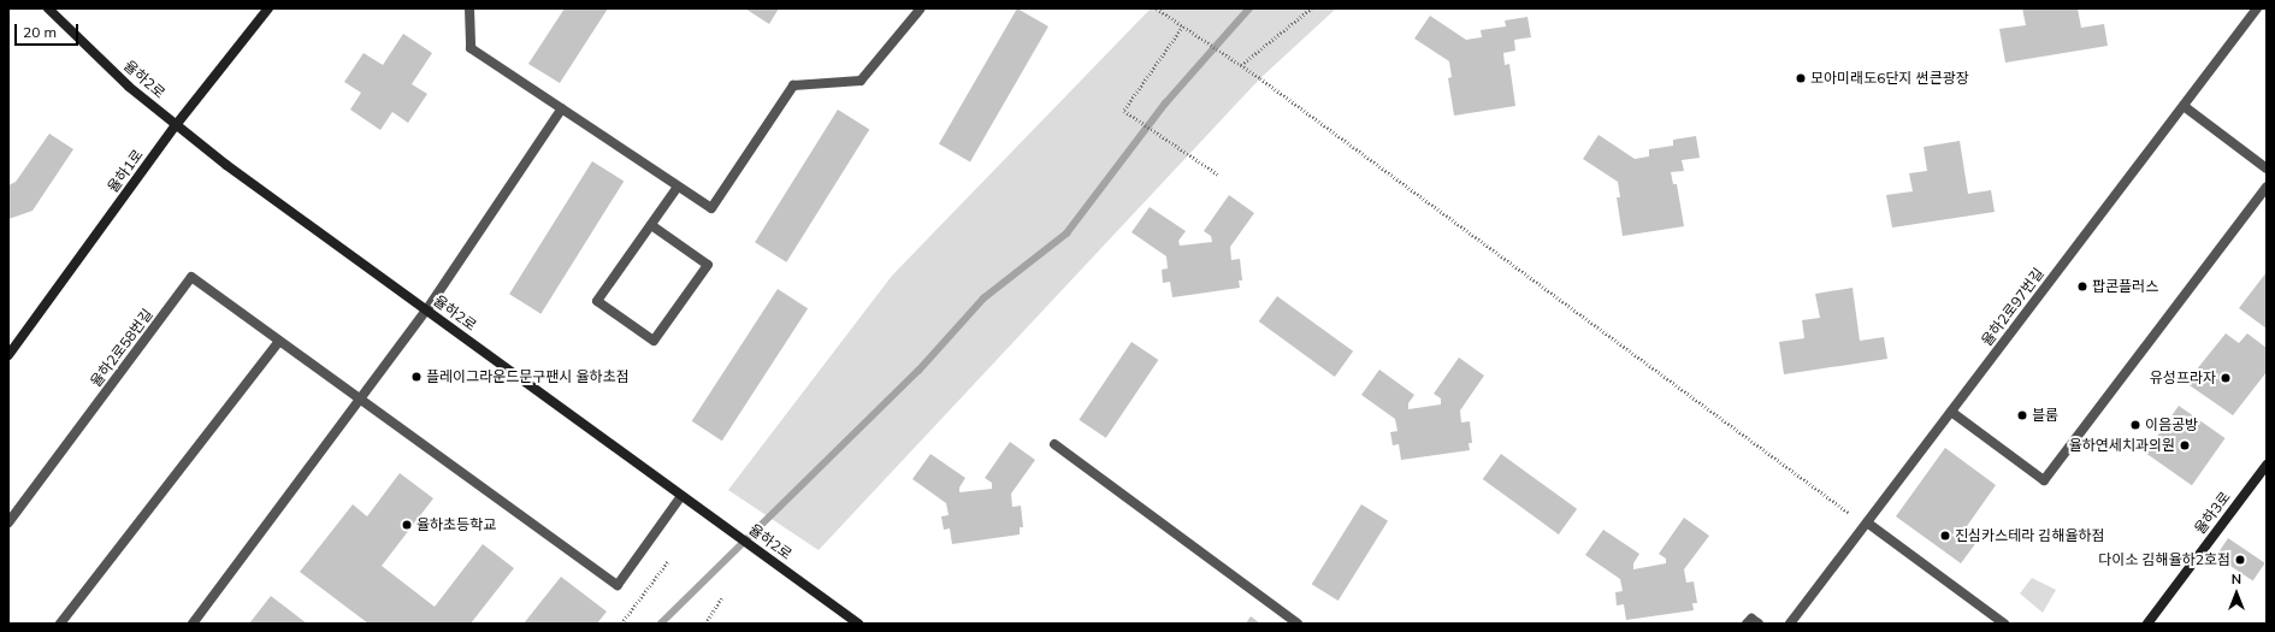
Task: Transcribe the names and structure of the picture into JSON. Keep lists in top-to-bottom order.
{
  "streets": {
    "street": [
      "율하2로",
      "율하1로",
      "율하2로97번길",
      "율하2로58번길",
      "율하3로"
    ]
  },
  "crossings": [
    ["율하2로", "율하1로"],
    ["율하2로", "율하2로58번길"]
  ],
  "places": [
    "모아미래도6단지 썬큰광장",
    "팝콘플러스",
    "플레이그라운드문구팬시 율하초점",
    "유성프라자",
    "블룸",
    "이음공방",
    "율하연세치과의원",
    "율하초등학교",
    "진심카스테라 김해율하점",
    "다이소 김해율하2호점"
  ],
  "scale_bar": "20 m",
  "north": "top"
}
